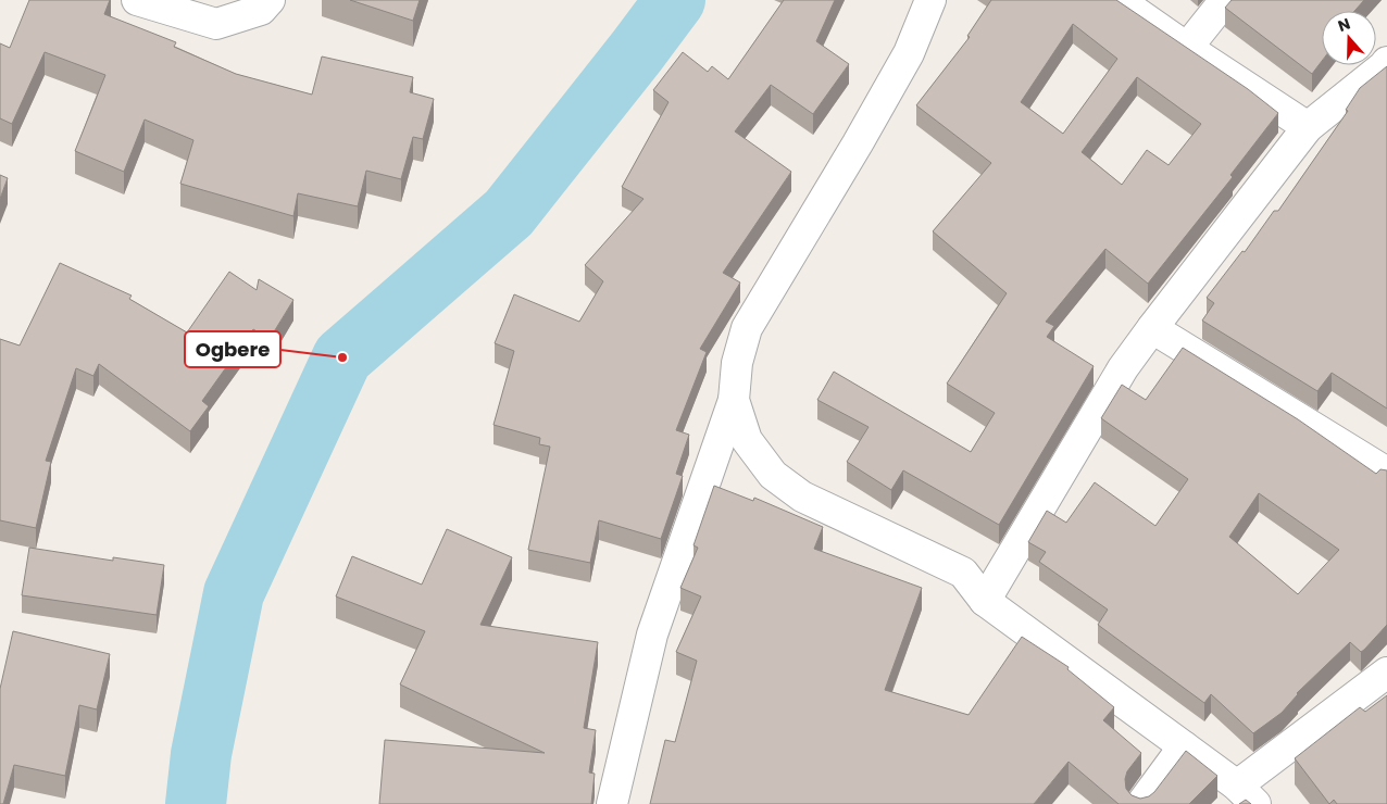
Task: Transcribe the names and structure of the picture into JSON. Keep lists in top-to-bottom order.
{
  "places": ["Ogbere"],
  "north": "top"
}
